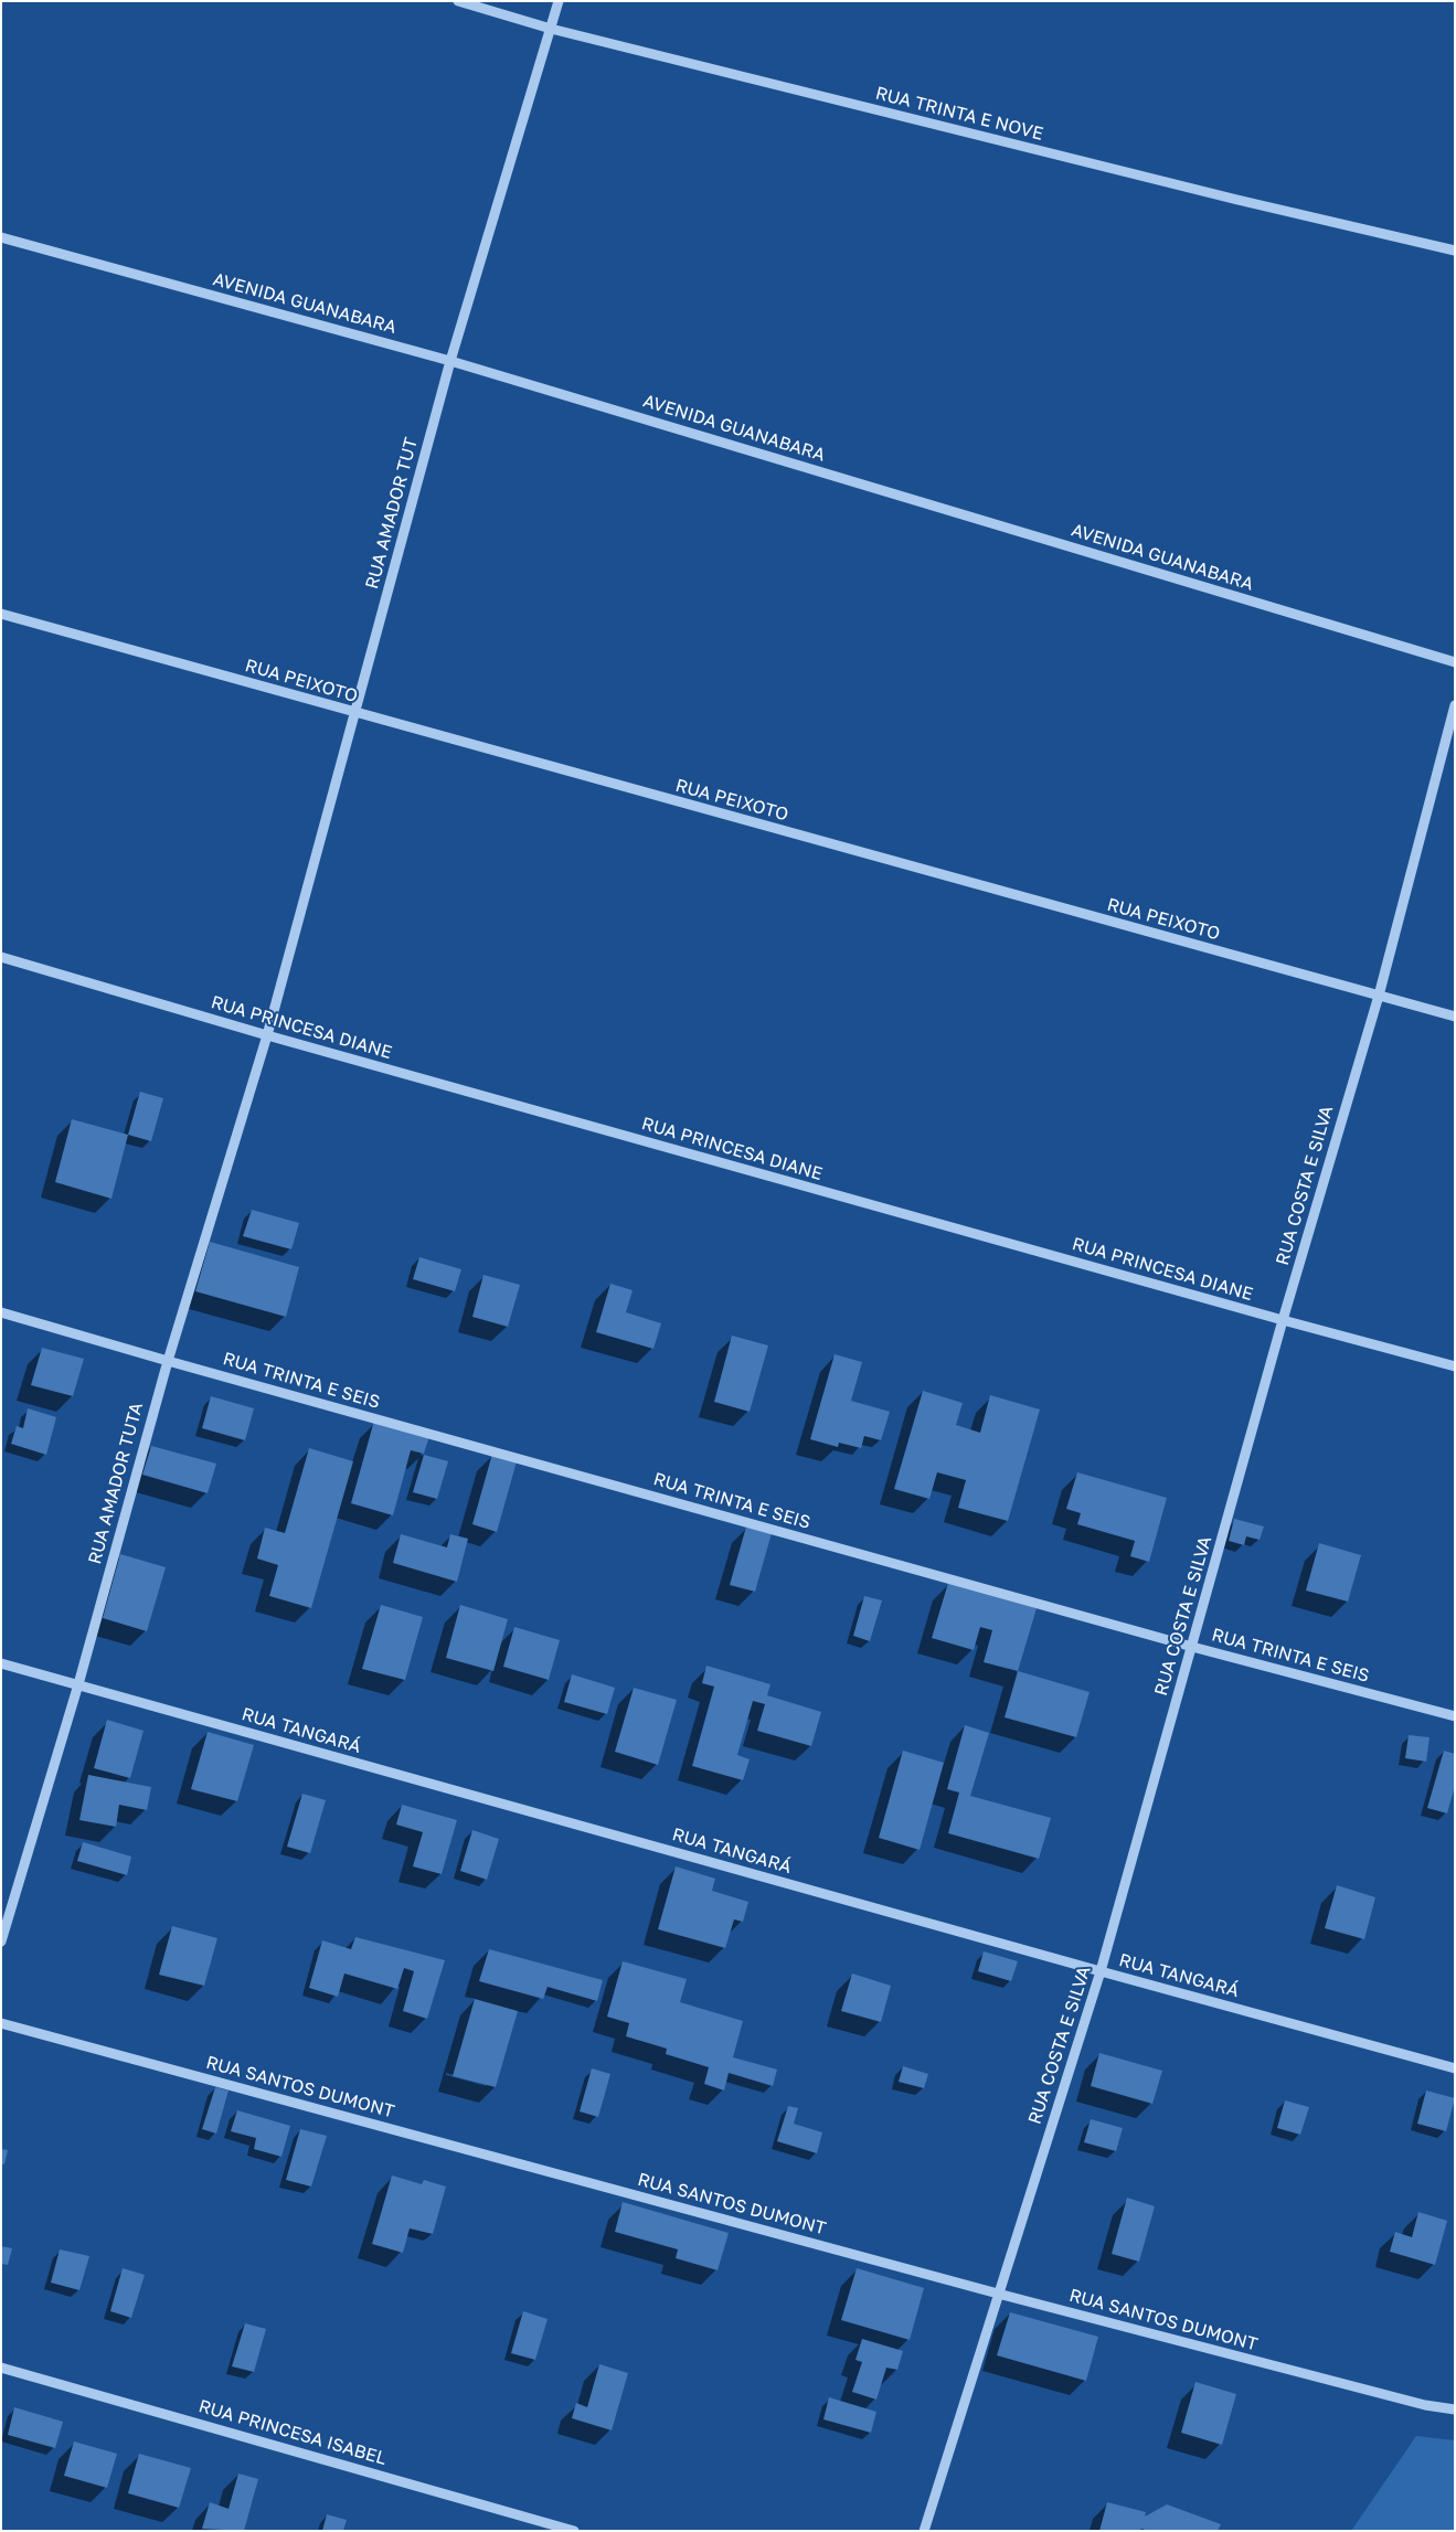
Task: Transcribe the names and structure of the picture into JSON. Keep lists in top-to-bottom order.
{
  "streets": {
    "street": [
      "RUA TRINTA E NOVE",
      "AVENIDA GUANABARA",
      "RUA AMADOR TUT",
      "RUA PEIXOTO",
      "RUA PRINCESA DIANE",
      "RUA COSTA E SILVA",
      "RUA TRINTA E SEIS",
      "RUA AMADOR TUTA",
      "RUA TANGARÁ",
      "RUA SANTOS DUMONT",
      "RUA PRINCESA ISABEL"
    ]
  },
  "crossings": [
    ["RUA TRINTA E NOVE", "RUA AMADOR TUT"],
    ["AVENIDA GUANABARA", "RUA AMADOR TUT"],
    ["RUA AMADOR TUT", "RUA PEIXOTO"],
    ["RUA AMADOR TUT", "RUA PRINCESA DIANE"],
    ["RUA AMADOR TUT", "RUA AMADOR TUTA"],
    ["RUA PEIXOTO", "RUA COSTA E SILVA"],
    ["RUA PRINCESA DIANE", "RUA COSTA E SILVA"],
    ["RUA PRINCESA DIANE", "RUA AMADOR TUTA"],
    ["RUA COSTA E SILVA", "RUA TRINTA E SEIS"],
    ["RUA COSTA E SILVA", "RUA TANGARÁ"],
    ["RUA COSTA E SILVA", "RUA SANTOS DUMONT"],
    ["RUA TRINTA E SEIS", "RUA AMADOR TUTA"],
    ["RUA AMADOR TUTA", "RUA TANGARÁ"]
  ]
}
